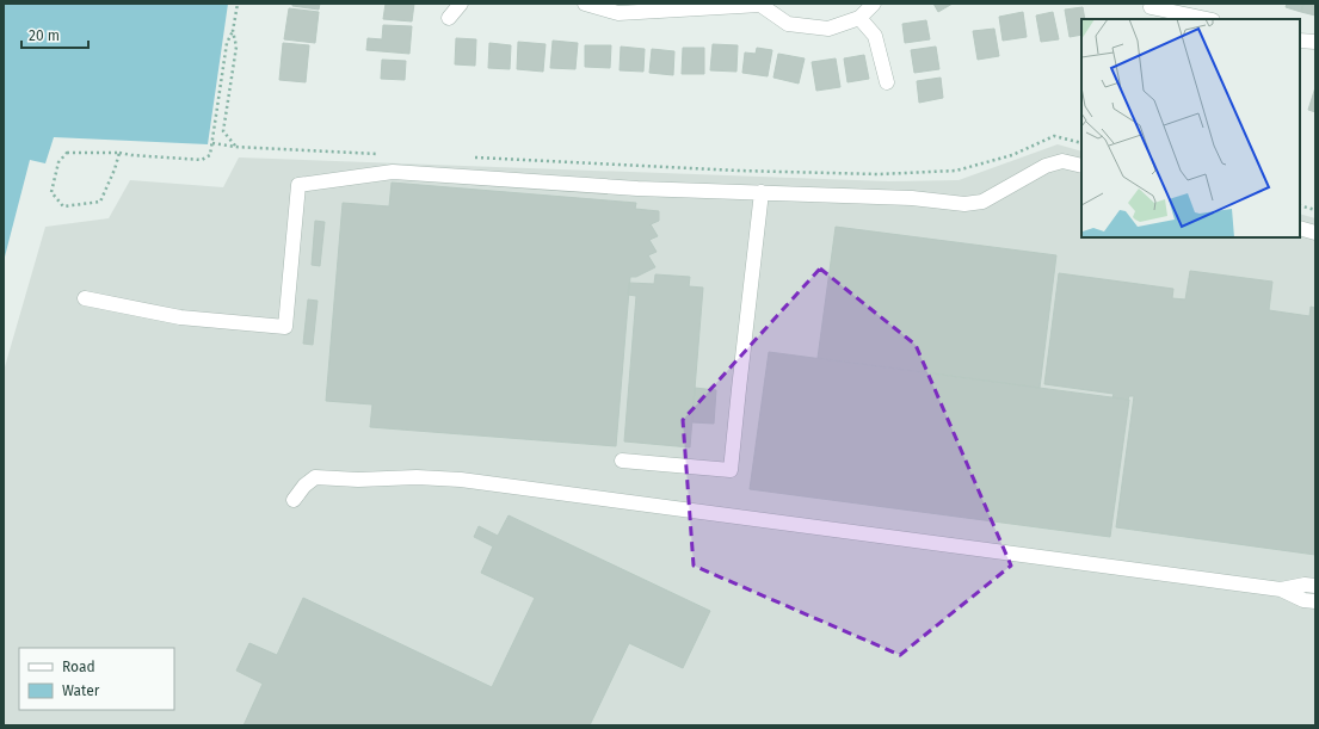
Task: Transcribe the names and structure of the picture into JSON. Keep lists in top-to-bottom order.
{
  "legend": ["Road", "Water"],
  "scale_bar": "20 m"
}
